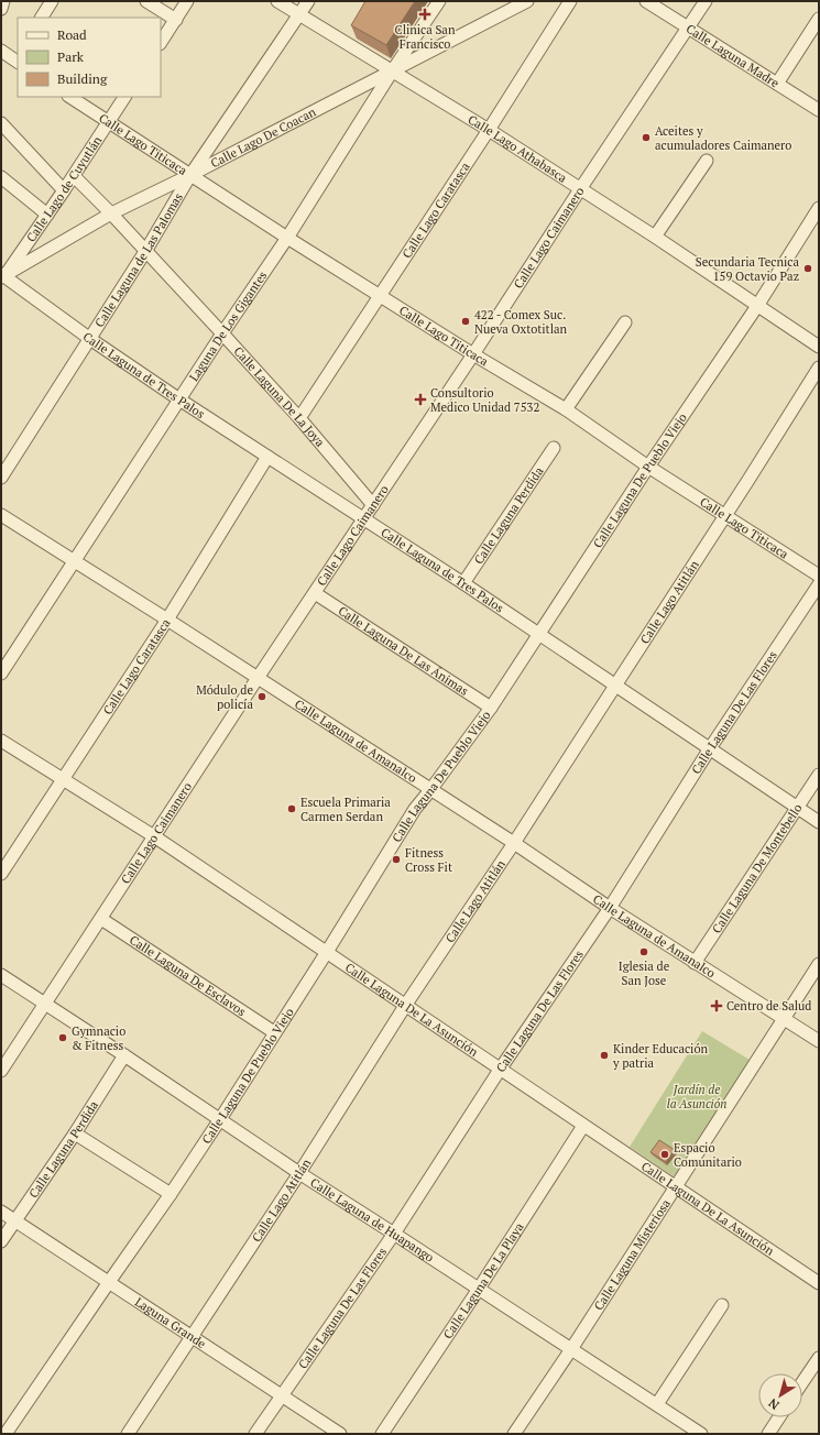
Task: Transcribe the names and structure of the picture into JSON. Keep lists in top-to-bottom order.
{
  "streets": {
    "street": [
      "Calle Laguna Madre",
      "Calle Lago De Coacan",
      "Calle Lago Titicaca",
      "Calle Lago Athabasca",
      "Calle Lago de Cuyutlán",
      "Calle Lago Caratasca",
      "Calle Lago Caimanero",
      "Calle Laguna de Las Palomas",
      "Laguna De Los Gigantes",
      "Calle Laguna de Tres Palos",
      "Calle Laguna De La Joya",
      "Calle Laguna De Pueblo Viejo",
      "Calle Laguna Perdida",
      "Calle Lago Atitlán",
      "Calle Laguna De Las Ánimas",
      "Calle Laguna De Las Flores",
      "Calle Laguna de Amanalco",
      "Calle Laguna De Montebello",
      "Calle Laguna De Esclavos",
      "Calle Laguna De La Asunción",
      "Calle Laguna de Huapango",
      "Calle Laguna Misteriosa",
      "Calle Laguna De La Playa",
      "Laguna Grande"
    ]
  },
  "crossings": [
    ["Calle Laguna Madre", "Calle Lago Caimanero"],
    ["Calle Lago De Coacan", "Calle Lago Titicaca"],
    ["Calle Lago De Coacan", "Calle Lago Athabasca"],
    ["Calle Lago De Coacan", "Calle Lago de Cuyutlán"],
    ["Calle Lago De Coacan", "Calle Laguna de Las Palomas"],
    ["Calle Lago De Coacan", "Laguna De Los Gigantes"],
    ["Calle Lago De Coacan", "Calle Laguna de Tres Palos"],
    ["Calle Lago De Coacan", "Calle Laguna De La Joya"],
    ["Calle Lago Titicaca", "Calle Lago de Cuyutlán"],
    ["Calle Lago Titicaca", "Calle Lago Caratasca"],
    ["Calle Lago Titicaca", "Calle Lago Caimanero"],
    ["Calle Lago Titicaca", "Calle Laguna de Las Palomas"],
    ["Calle Lago Titicaca", "Laguna De Los Gigantes"],
    ["Calle Lago Titicaca", "Calle Laguna De Pueblo Viejo"],
    ["Calle Lago Titicaca", "Calle Lago Atitlán"],
    ["Calle Lago Athabasca", "Calle Lago Caratasca"],
    ["Calle Lago Athabasca", "Calle Lago Caimanero"],
    ["Calle Lago Athabasca", "Calle Laguna de Las Palomas"],
    ["Calle Lago Athabasca", "Laguna De Los Gigantes"],
    ["Calle Lago Athabasca", "Calle Laguna De Pueblo Viejo"],
    ["Calle Lago de Cuyutlán", "Calle Laguna de Tres Palos"],
    ["Calle Lago de Cuyutlán", "Calle Laguna De La Joya"],
    ["Calle Lago Caratasca", "Calle Laguna de Tres Palos"],
    ["Calle Lago Caratasca", "Calle Laguna De La Joya"],
    ["Calle Lago Caratasca", "Calle Laguna de Amanalco"],
    ["Calle Lago Caratasca", "Calle Laguna De La Asunción"],
    ["Calle Lago Caimanero", "Calle Laguna de Tres Palos"],
    ["Calle Lago Caimanero", "Calle Laguna De La Joya"],
    ["Calle Lago Caimanero", "Calle Laguna De Las Ánimas"],
    ["Calle Lago Caimanero", "Calle Laguna de Amanalco"],
    ["Calle Lago Caimanero", "Calle Laguna De Esclavos"],
    ["Calle Lago Caimanero", "Calle Laguna De La Asunción"],
    ["Calle Lago Caimanero", "Calle Laguna de Huapango"],
    ["Calle Laguna de Las Palomas", "Calle Laguna de Tres Palos"],
    ["Calle Laguna de Las Palomas", "Calle Laguna De La Joya"],
    ["Laguna De Los Gigantes", "Calle Laguna de Tres Palos"],
    ["Laguna De Los Gigantes", "Calle Laguna De La Joya"],
    ["Laguna De Los Gigantes", "Calle Laguna de Amanalco"],
    ["Calle Laguna de Tres Palos", "Calle Laguna De Pueblo Viejo"],
    ["Calle Laguna de Tres Palos", "Calle Laguna Perdida"],
    ["Calle Laguna de Tres Palos", "Calle Lago Atitlán"],
    ["Calle Laguna de Tres Palos", "Calle Laguna De Las Flores"],
    ["Calle Laguna de Tres Palos", "Calle Laguna De Montebello"],
    ["Calle Laguna De Pueblo Viejo", "Calle Laguna De Las Ánimas"],
    ["Calle Laguna De Pueblo Viejo", "Calle Laguna de Amanalco"],
    ["Calle Laguna De Pueblo Viejo", "Calle Laguna De Esclavos"],
    ["Calle Laguna De Pueblo Viejo", "Calle Laguna De La Asunción"],
    ["Calle Laguna De Pueblo Viejo", "Calle Laguna de Huapango"],
    ["Calle Laguna De Pueblo Viejo", "Laguna Grande"],
    ["Calle Laguna Perdida", "Calle Laguna de Huapango"],
    ["Calle Laguna Perdida", "Laguna Grande"],
    ["Calle Lago Atitlán", "Calle Laguna de Amanalco"],
    ["Calle Lago Atitlán", "Calle Laguna De La Asunción"],
    ["Calle Lago Atitlán", "Calle Laguna de Huapango"],
    ["Calle Lago Atitlán", "Laguna Grande"],
    ["Calle Laguna De Las Flores", "Calle Laguna de Amanalco"],
    ["Calle Laguna De Las Flores", "Calle Laguna De La Asunción"],
    ["Calle Laguna De Las Flores", "Calle Laguna de Huapango"],
    ["Calle Laguna De Las Flores", "Laguna Grande"],
    ["Calle Laguna de Amanalco", "Calle Laguna De Montebello"],
    ["Calle Laguna de Amanalco", "Calle Laguna Misteriosa"],
    ["Calle Laguna De La Asunción", "Calle Laguna Misteriosa"],
    ["Calle Laguna De La Asunción", "Calle Laguna De La Playa"],
    ["Calle Laguna de Huapango", "Calle Laguna Misteriosa"],
    ["Calle Laguna de Huapango", "Calle Laguna De La Playa"]
  ],
  "parks": ["Jardín de la Asunción"],
  "places": {
    "health": ["Clinica San Francisco", "Consultorio Medico Unidad 7532", "Centro de Salud"],
    "other": [
      "Aceites y acumuladores Caimanero",
      "Secundaria Tecnica 159 Octavio Paz",
      "422 - Comex Suc. Nueva Oxtotitlan",
      "Módulo de policía",
      "Escuela Primaria Carmen Serdan",
      "Fitness Cross Fit",
      "Iglesia de San Jose",
      "Gymnacio & Fitness",
      "Kinder Educación y patria",
      "Espacio Comunitario"
    ]
  },
  "legend": ["Road", "Park", "Building"],
  "north": "bottom left"
}
